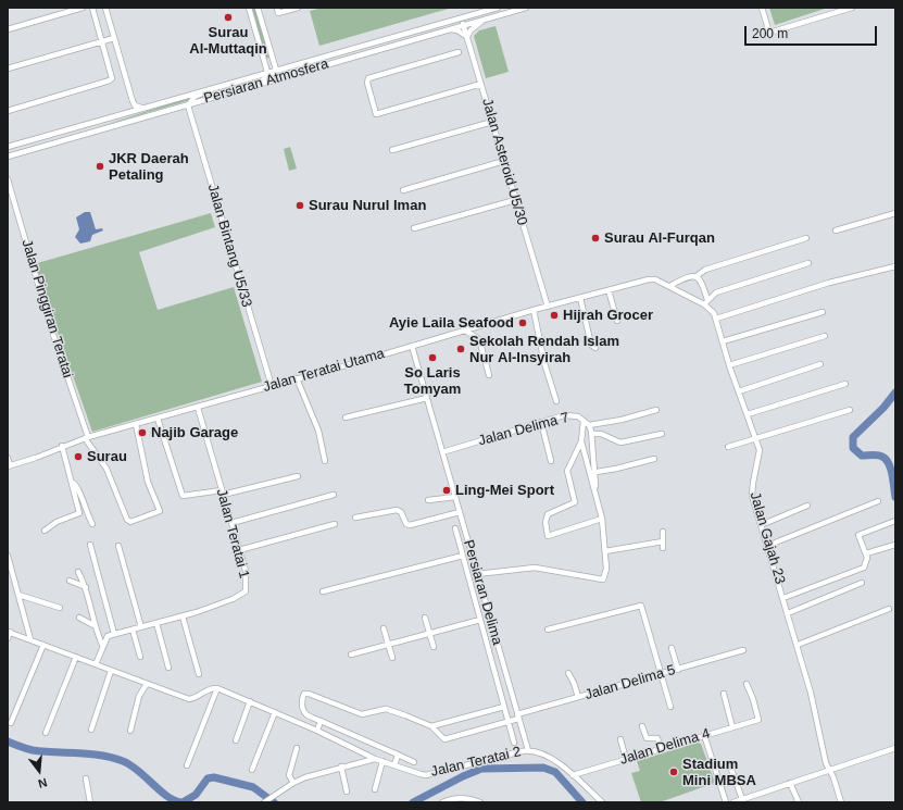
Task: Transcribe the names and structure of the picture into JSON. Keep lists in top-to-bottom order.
{
  "streets": {
    "street": [
      "Persiaran Atmosfera",
      "Jalan Asteroid U5/30",
      "Jalan Bintang U5/33",
      "Jalan Pinggiran Teratai",
      "Jalan Teratai Utama",
      "Jalan Delima 7",
      "Jalan Teratai 1",
      "Jalan Gajah 23",
      "Persiaran Delima",
      "Jalan Delima 5",
      "Jalan Delima 4",
      "Jalan Teratai 2"
    ]
  },
  "crossings": [
    ["Persiaran Atmosfera", "Jalan Asteroid U5/30"],
    ["Persiaran Atmosfera", "Jalan Bintang U5/33"],
    ["Jalan Asteroid U5/30", "Jalan Teratai Utama"],
    ["Jalan Bintang U5/33", "Jalan Teratai Utama"],
    ["Jalan Pinggiran Teratai", "Jalan Teratai Utama"],
    ["Jalan Teratai Utama", "Jalan Teratai 1"],
    ["Jalan Teratai Utama", "Jalan Gajah 23"],
    ["Jalan Teratai Utama", "Persiaran Delima"],
    ["Jalan Delima 7", "Persiaran Delima"],
    ["Persiaran Delima", "Jalan Delima 5"],
    ["Persiaran Delima", "Jalan Teratai 2"]
  ],
  "places": [
    "Surau Al-Muttaqin",
    "JKR Daerah Petaling",
    "Surau Nurul Iman",
    "Surau Al-Furqan",
    "Hijrah Grocer",
    "Ayie Laila Seafood",
    "Sekolah Rendah Islam Nur Al-Insyirah",
    "So Laris Tomyam",
    "Najib Garage",
    "Surau",
    "Ling-Mei Sport",
    "Stadium Mini MBSA"
  ],
  "scale_bar": "200 m",
  "north": "bottom"
}
